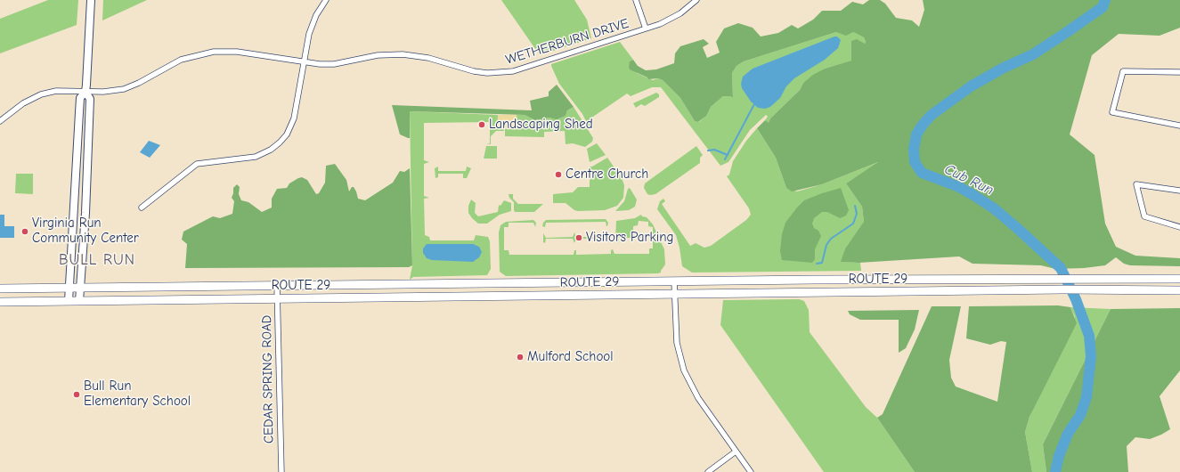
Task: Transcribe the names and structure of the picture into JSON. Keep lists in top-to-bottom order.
{
  "streets": {
    "main road": ["ROUTE 29"],
    "street": ["WETHERBURN DRIVE", "CEDAR SPRING ROAD"]
  },
  "crossings": [
    ["ROUTE 29", "CEDAR SPRING ROAD"]
  ],
  "districts": ["BULL RUN"],
  "water": ["Cub Run"],
  "places": [
    "Landscaping Shed",
    "Centre Church",
    "Virginia Run Community Center",
    "Visitors Parking",
    "Mulford School",
    "Bull Run Elementary School"
  ]
}
